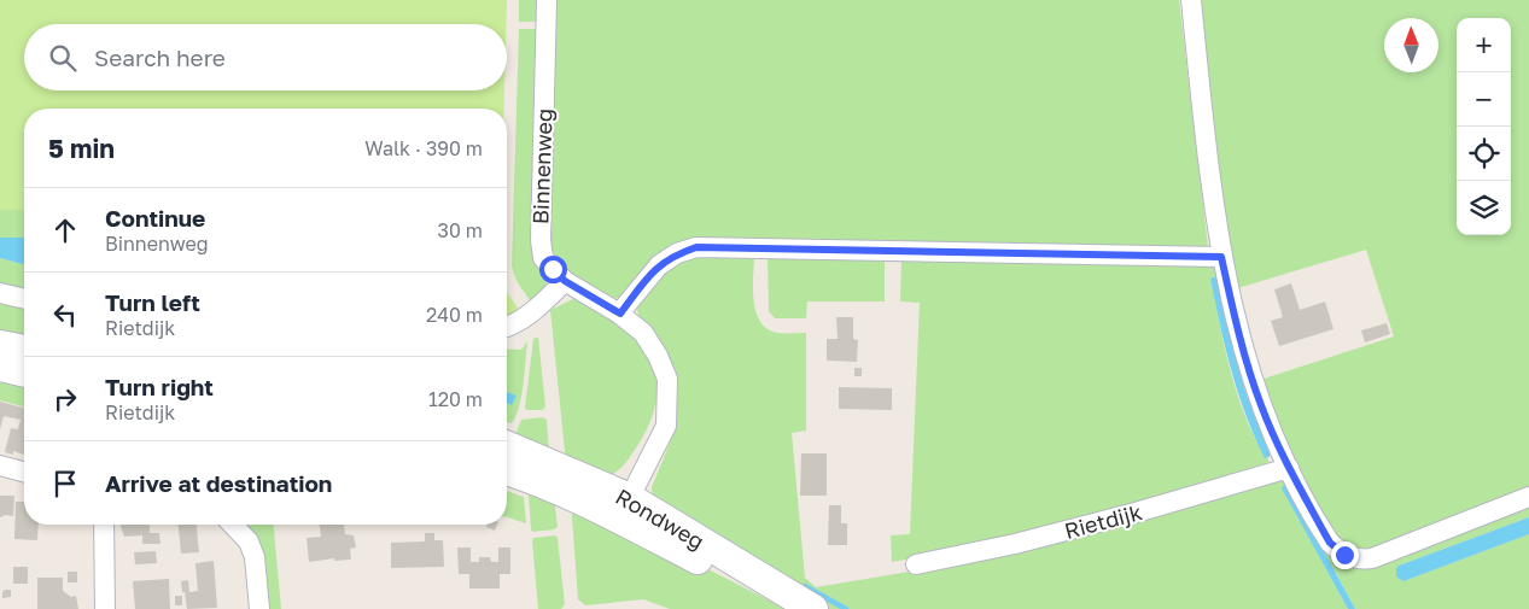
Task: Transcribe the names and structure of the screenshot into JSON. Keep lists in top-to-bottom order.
{
  "streets": {
    "main road": ["Rondweg"],
    "street": ["Binnenweg", "Rietdijk"]
  },
  "crossings": [
    ["Binnenweg", "Rondweg"]
  ],
  "north": "top",
  "page": {
    "map_buttons": ["+", "−"],
    "search": "Search here",
    "heading": ["5 min", "Walk · 390 m"],
    "list": [
      ["Continue", "Binnenweg", "30 m"],
      ["Turn left", "Rietdijk", "240 m"],
      ["Turn right", "Rietdijk", "120 m"],
      "Arrive at destination"
    ]
  }
}
